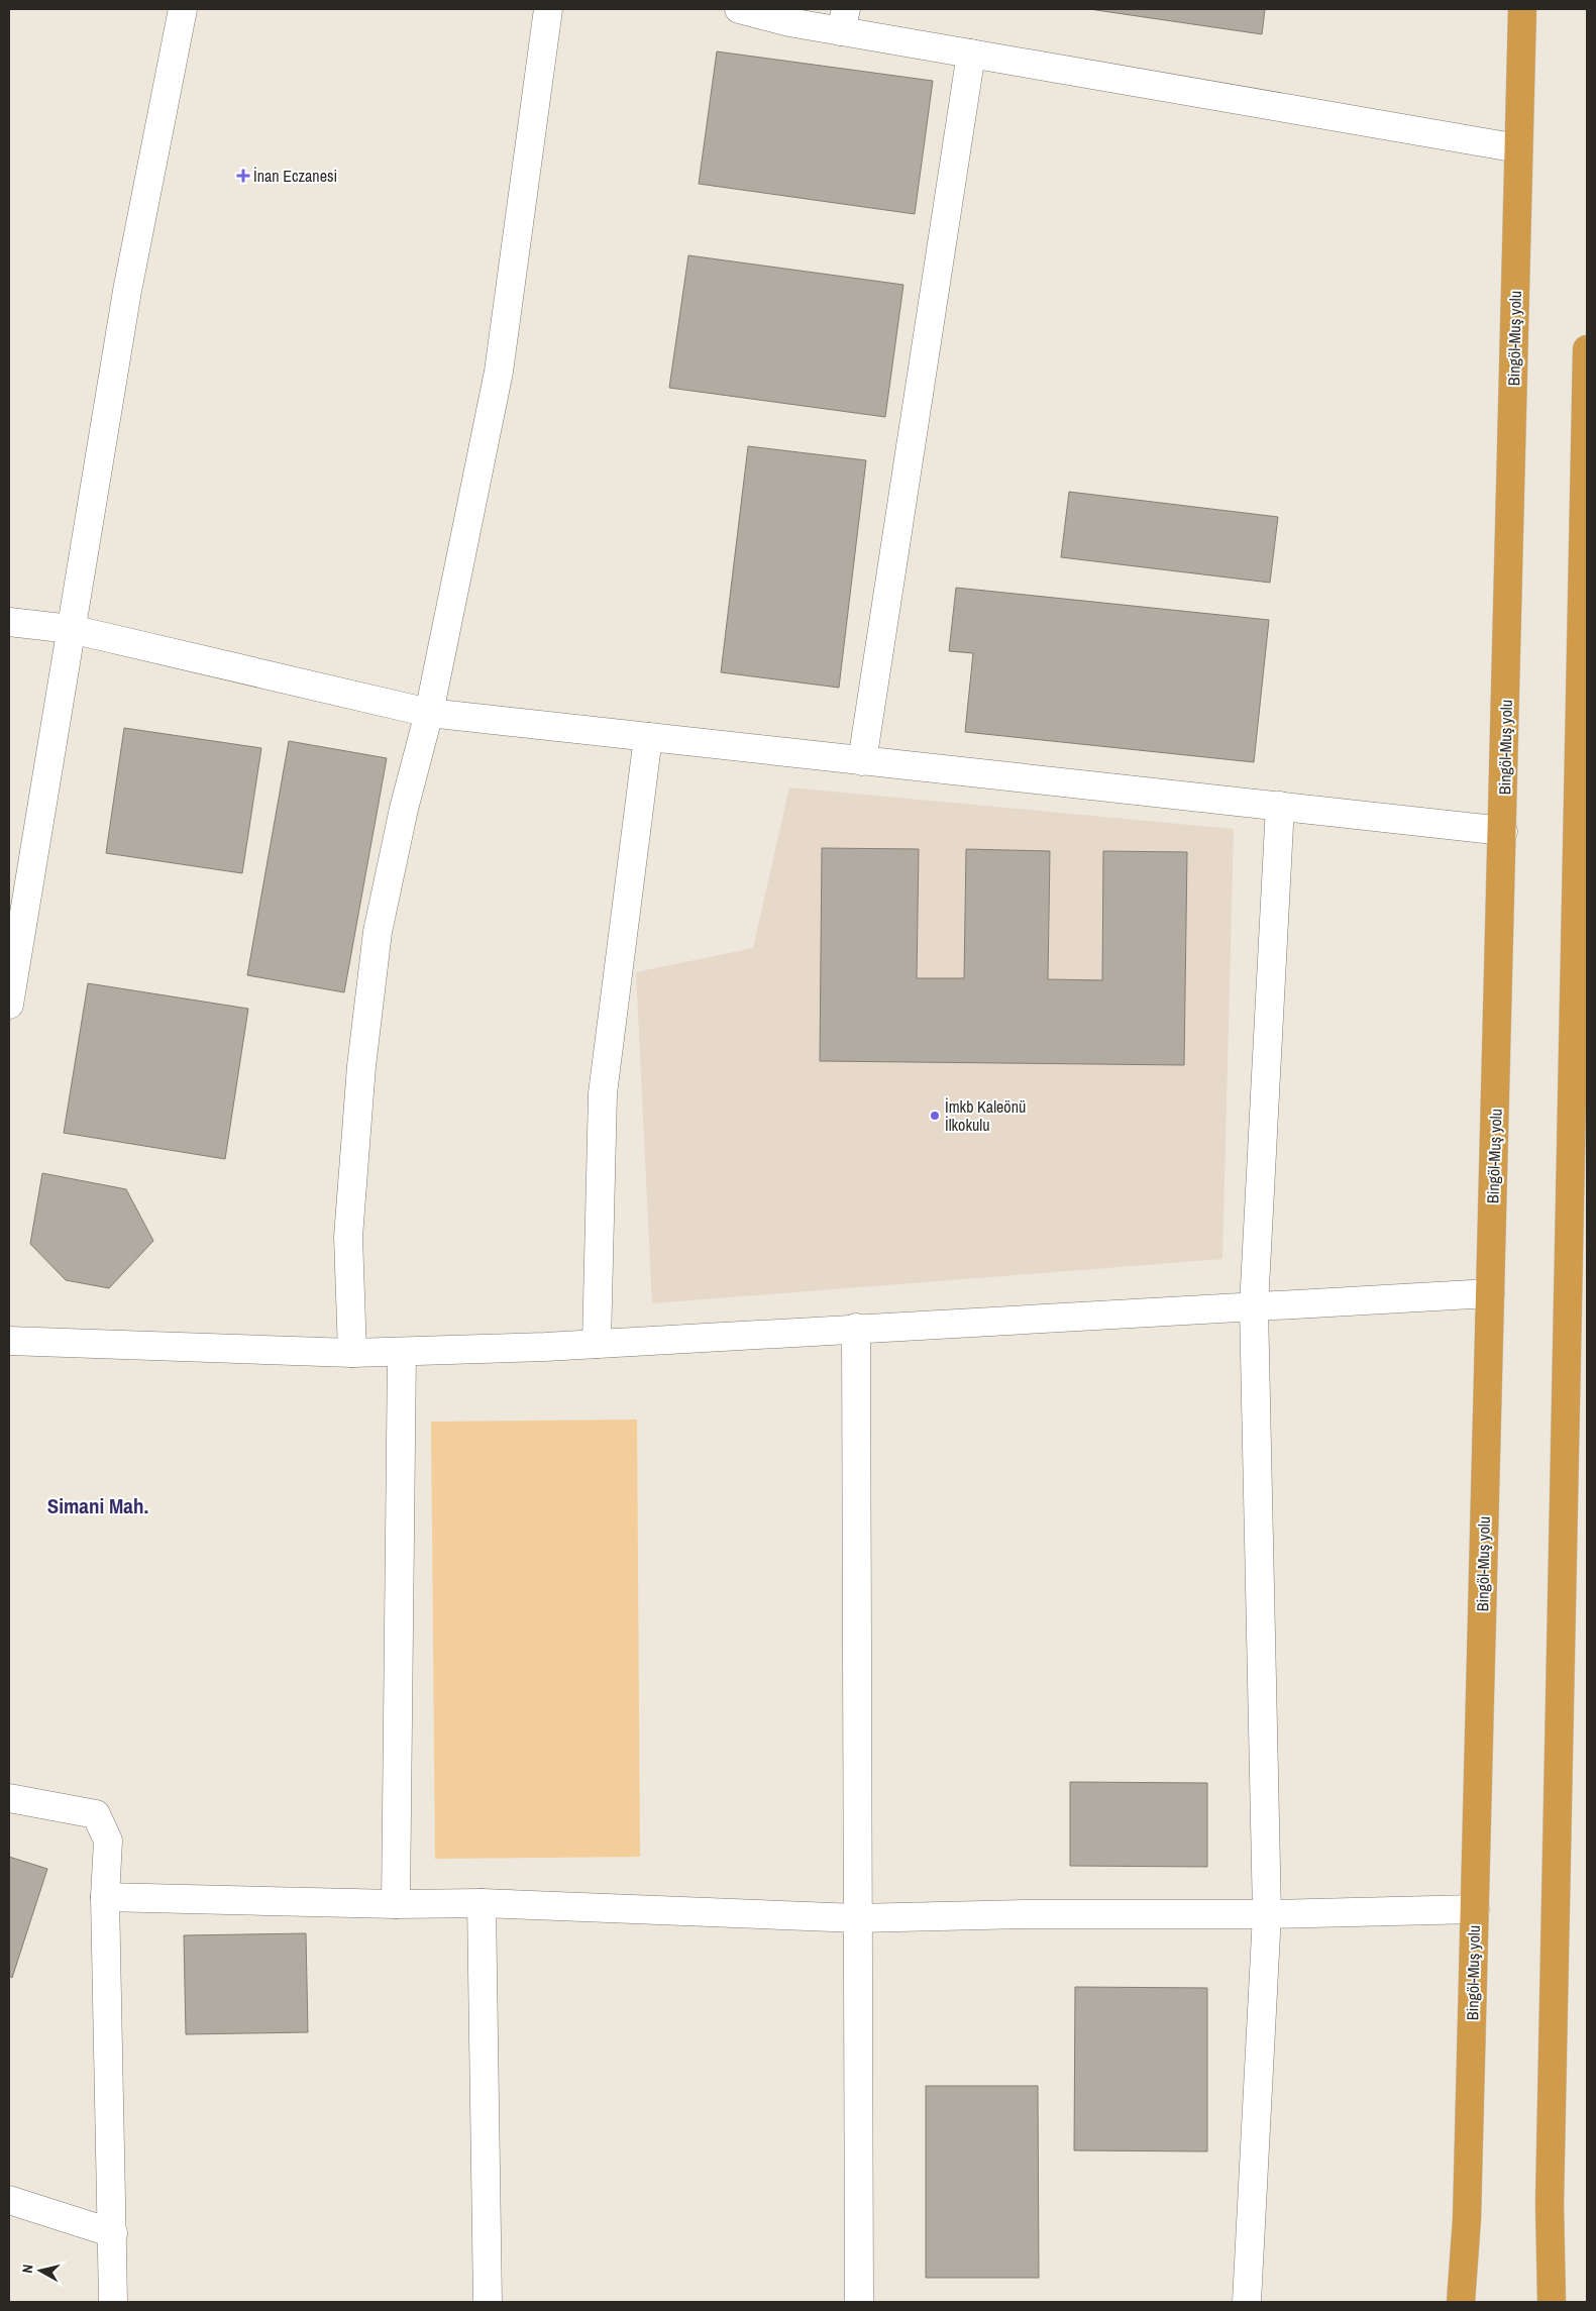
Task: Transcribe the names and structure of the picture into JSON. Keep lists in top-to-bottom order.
{
  "streets": {
    "highway": ["Bingöl-Muş yolu"]
  },
  "districts": ["Simani Mah."],
  "places": {
    "health": ["İnan Eczanesi"],
    "other": ["İmkb Kaleönü İlkokulu"]
  },
  "north": "left"
}
